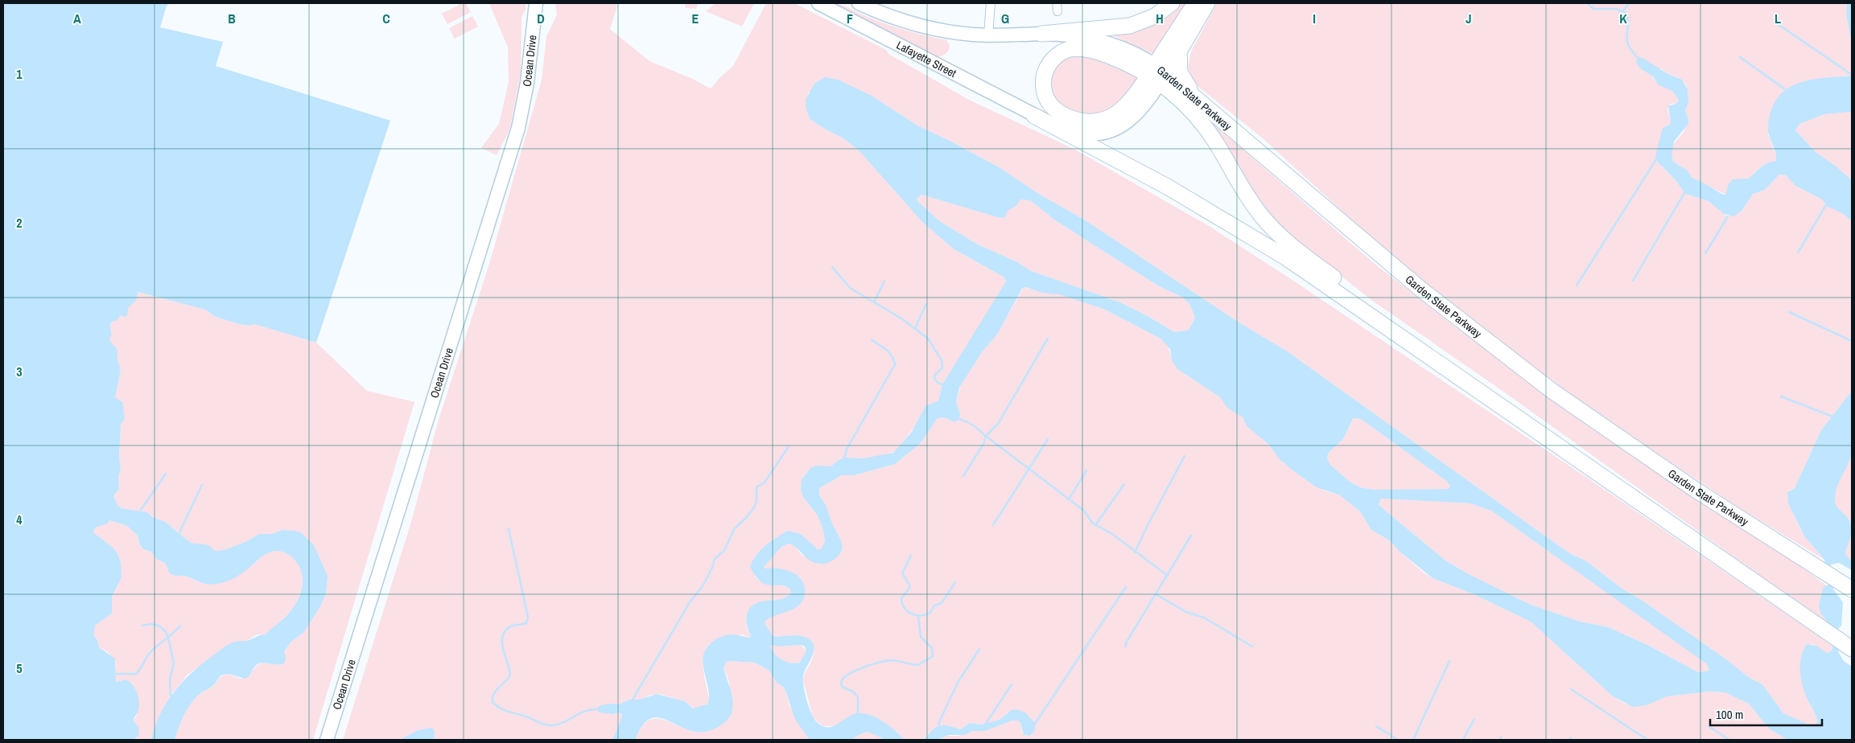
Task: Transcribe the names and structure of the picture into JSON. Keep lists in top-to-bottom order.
{
  "streets": {
    "highway": ["Garden State Parkway"],
    "main road": ["Lafayette Street", "Ocean Drive"]
  },
  "crossings": [
    ["Lafayette Street", "Garden State Parkway"]
  ],
  "scale_bar": "100 m",
  "grid": {
    "columns": [
      "A",
      "B",
      "C",
      "D",
      "E",
      "F",
      "G",
      "H",
      "I",
      "J",
      "K",
      "L"
    ],
    "rows": [
      "1",
      "2",
      "3",
      "4",
      "5"
    ]
  }
}
